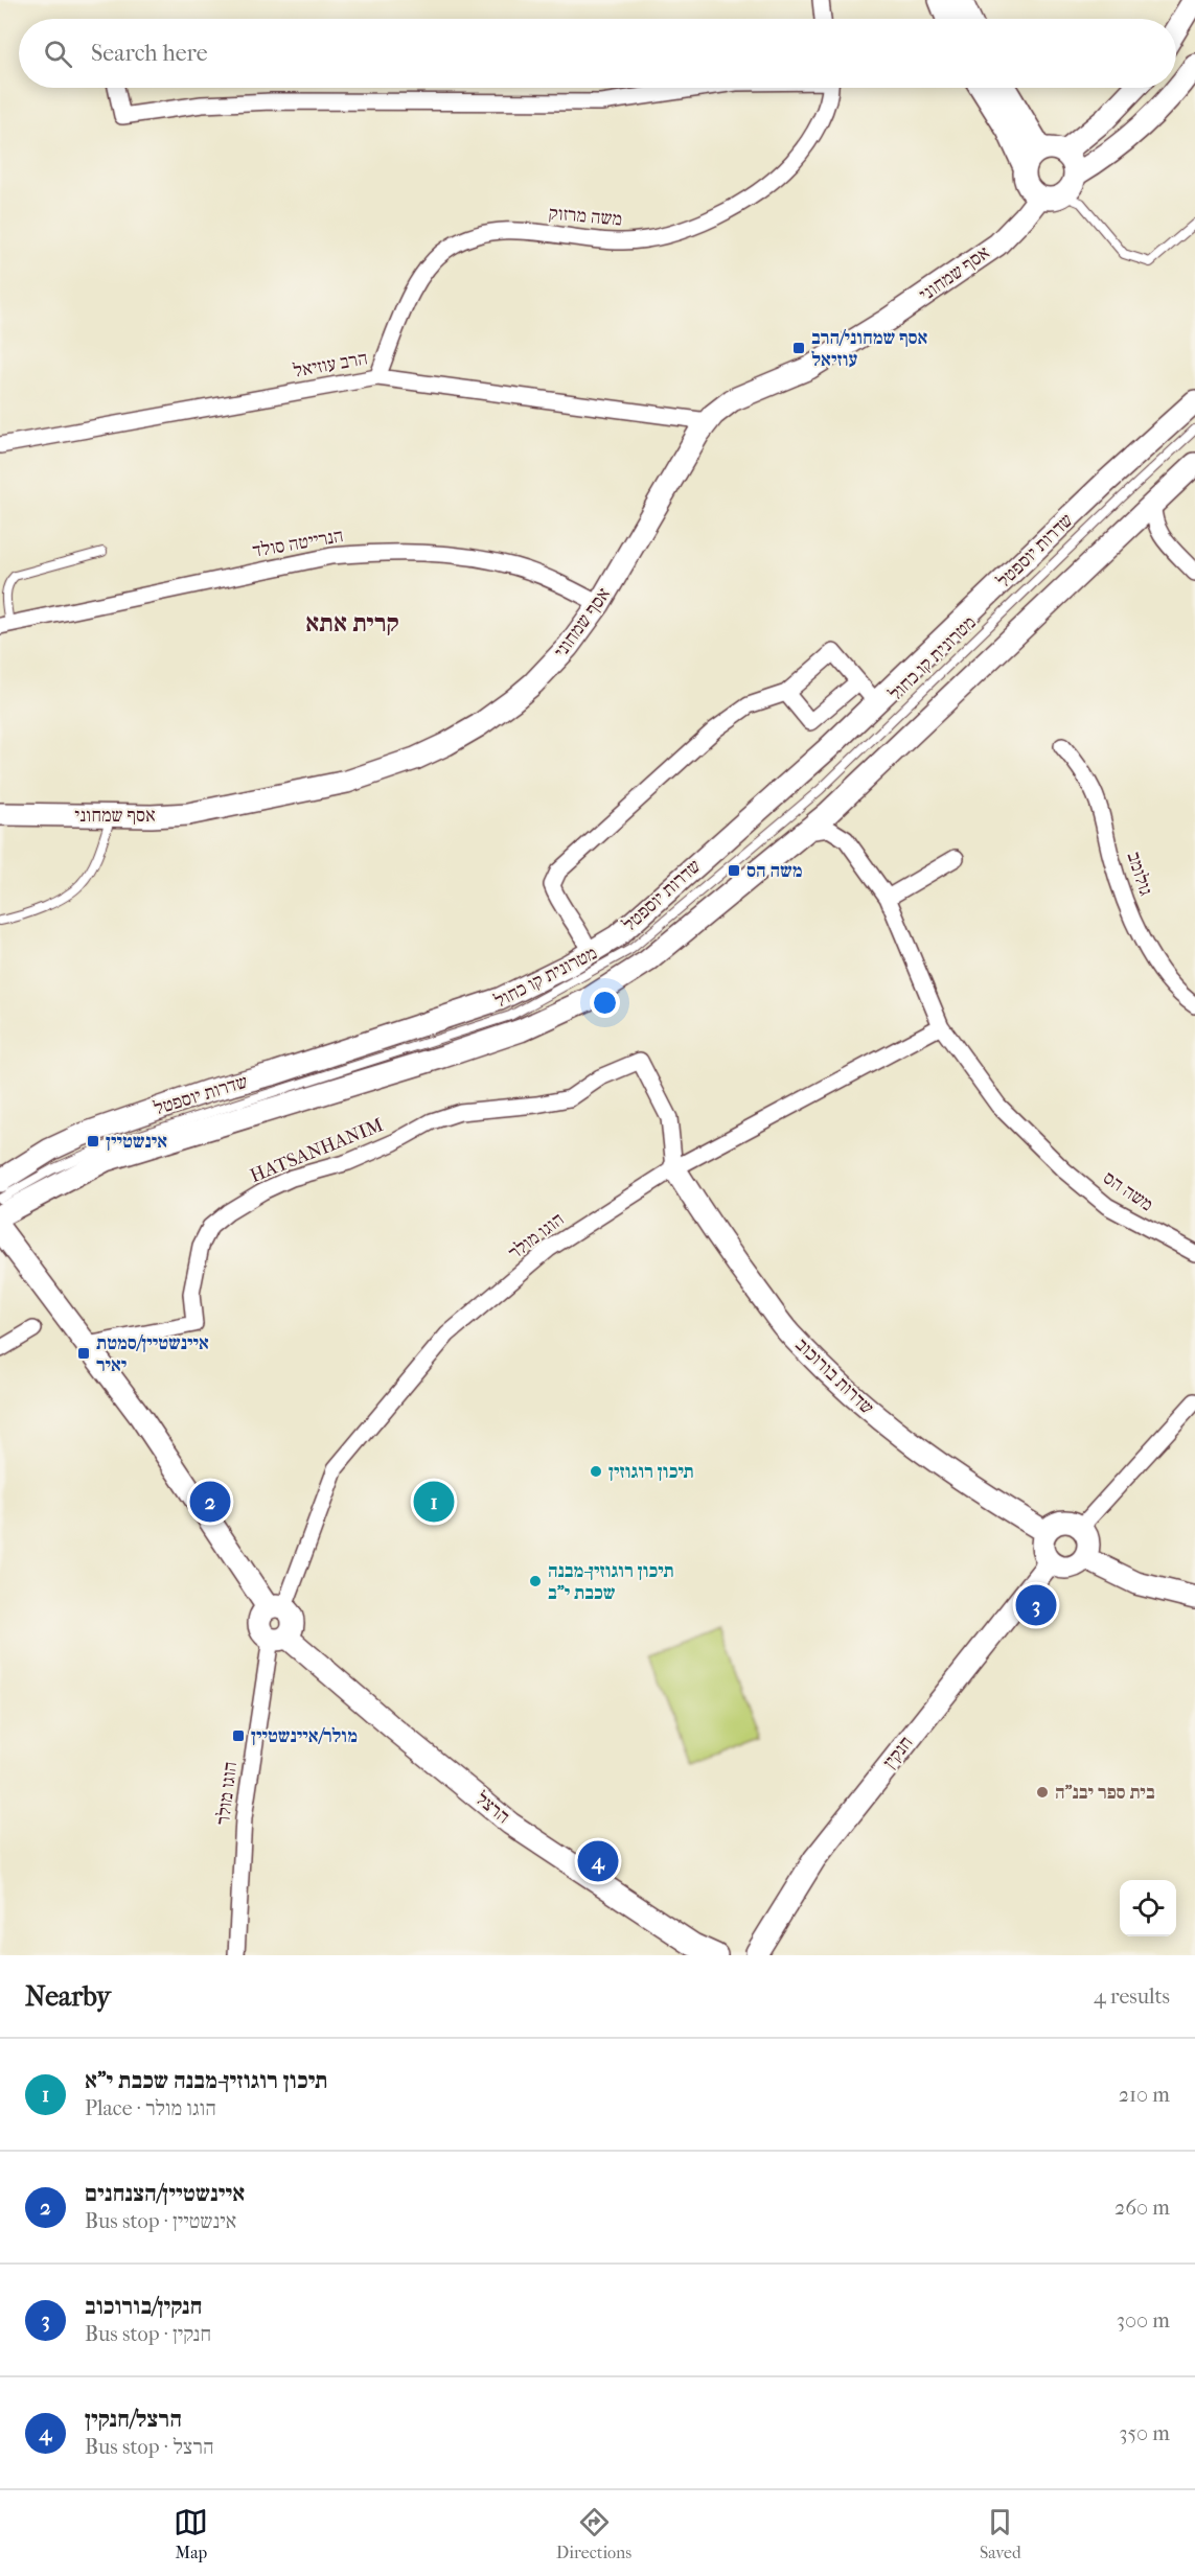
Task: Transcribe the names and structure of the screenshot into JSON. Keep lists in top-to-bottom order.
{
  "streets": {
    "street": [
      "משה מרזוק",
      "אסף שמחוני",
      "הרב עוזיאל",
      "הנרייטה סולד",
      "שדרות יוספטל",
      "גולומב",
      "HATSANHANIM",
      "משה הס",
      "הוגו מולר",
      "שדרות בורוכוב",
      "חנקין",
      "הרצל"
    ],
    "lane": ["מטרונית קו כחול"]
  },
  "crossings": [
    ["משה מרזוק", "הרב עוזיאל"],
    ["אסף שמחוני", "הרב עוזיאל"],
    ["אסף שמחוני", "הנרייטה סולד"],
    ["HATSANHANIM", "הוגו מולר"],
    ["HATSANHANIM", "שדרות בורוכוב"],
    ["משה הס", "הוגו מולר"],
    ["הוגו מולר", "שדרות בורוכוב"],
    ["הוגו מולר", "הרצל"],
    ["שדרות בורוכוב", "חנקין"]
  ],
  "districts": ["קרית אתא"],
  "places": {
    "transit": [
      "אסף שמחוני/הרב עוזיאל",
      "משה הס",
      "אינשטיין",
      "איינשטיין/סמטת יאיר",
      "מולר/איינשטיין"
    ],
    "other": ["תיכון רוגוזין", "תיכון רוגוזין-מבנה שכבת י\"ב", "בית ספר יבנ\"ה"]
  },
  "page": {
    "search": "Search here",
    "pins": [
      "1",
      "2",
      "3",
      "4"
    ],
    "heading": ["Nearby", "4 results"],
    "list": [
      {
        "mark": "1",
        "name": "תיכון רוגוזין-מבנה שכבת י\"א",
        "note": "Place · הוגו מולר",
        "value": "210 m"
      },
      {
        "mark": "2",
        "name": "איינשטיין/הצנחנים",
        "note": "Bus stop · אינשטיין",
        "value": "260 m"
      },
      {
        "mark": "3",
        "name": "חנקין/בורוכוב",
        "note": "Bus stop · חנקין",
        "value": "300 m"
      },
      {
        "mark": "4",
        "name": "הרצל/חנקין",
        "note": "Bus stop · הרצל",
        "value": "350 m"
      }
    ],
    "nav": ["Map", "Directions", "Saved"]
  }
}
